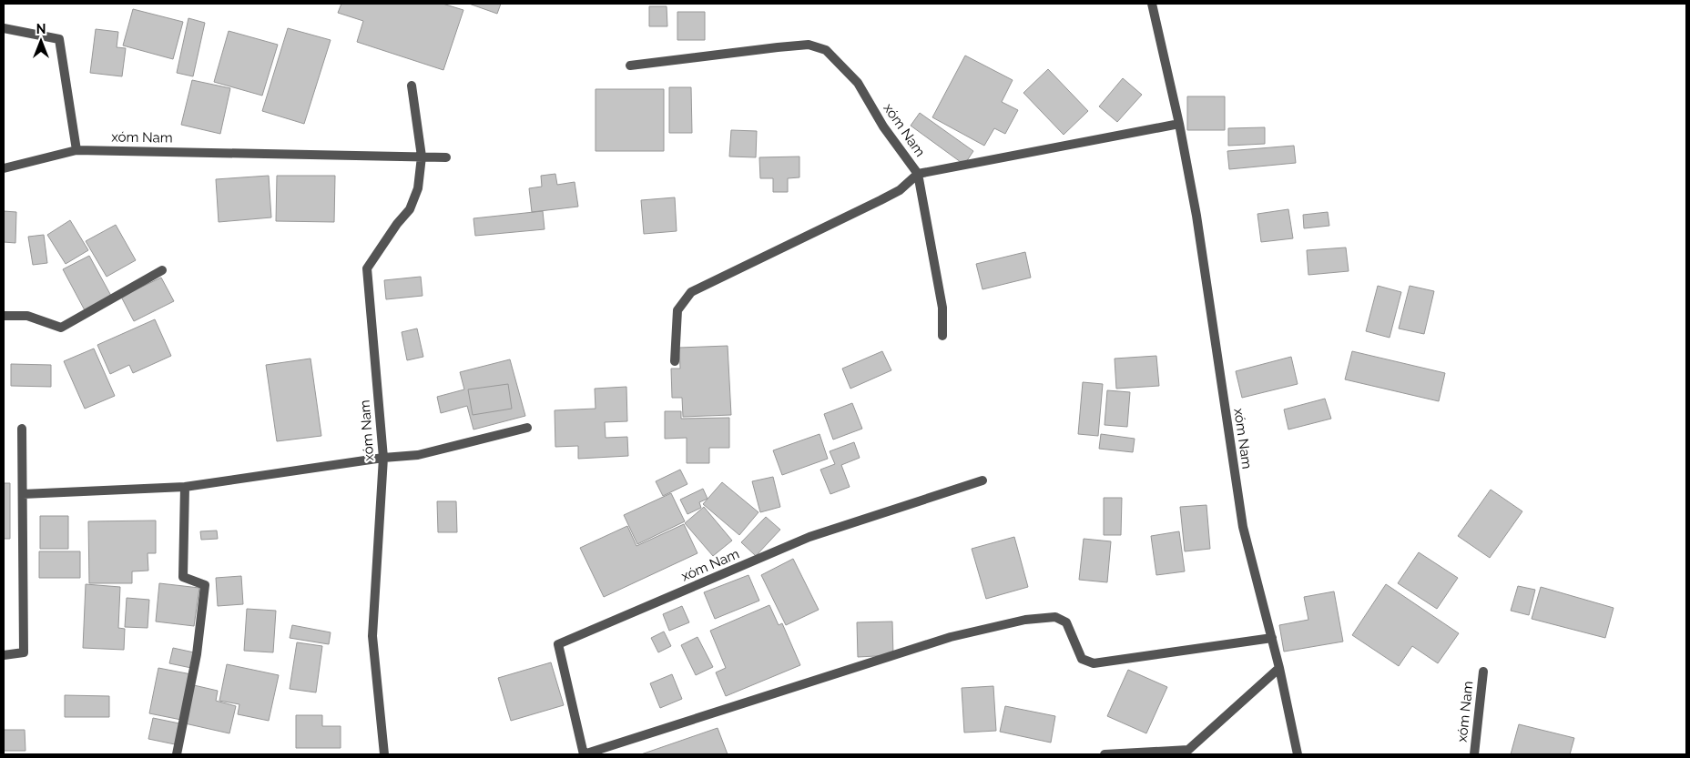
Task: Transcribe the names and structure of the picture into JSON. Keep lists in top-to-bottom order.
{
  "streets": {
    "lane": ["xóm Nam"]
  },
  "north": "top"
}
